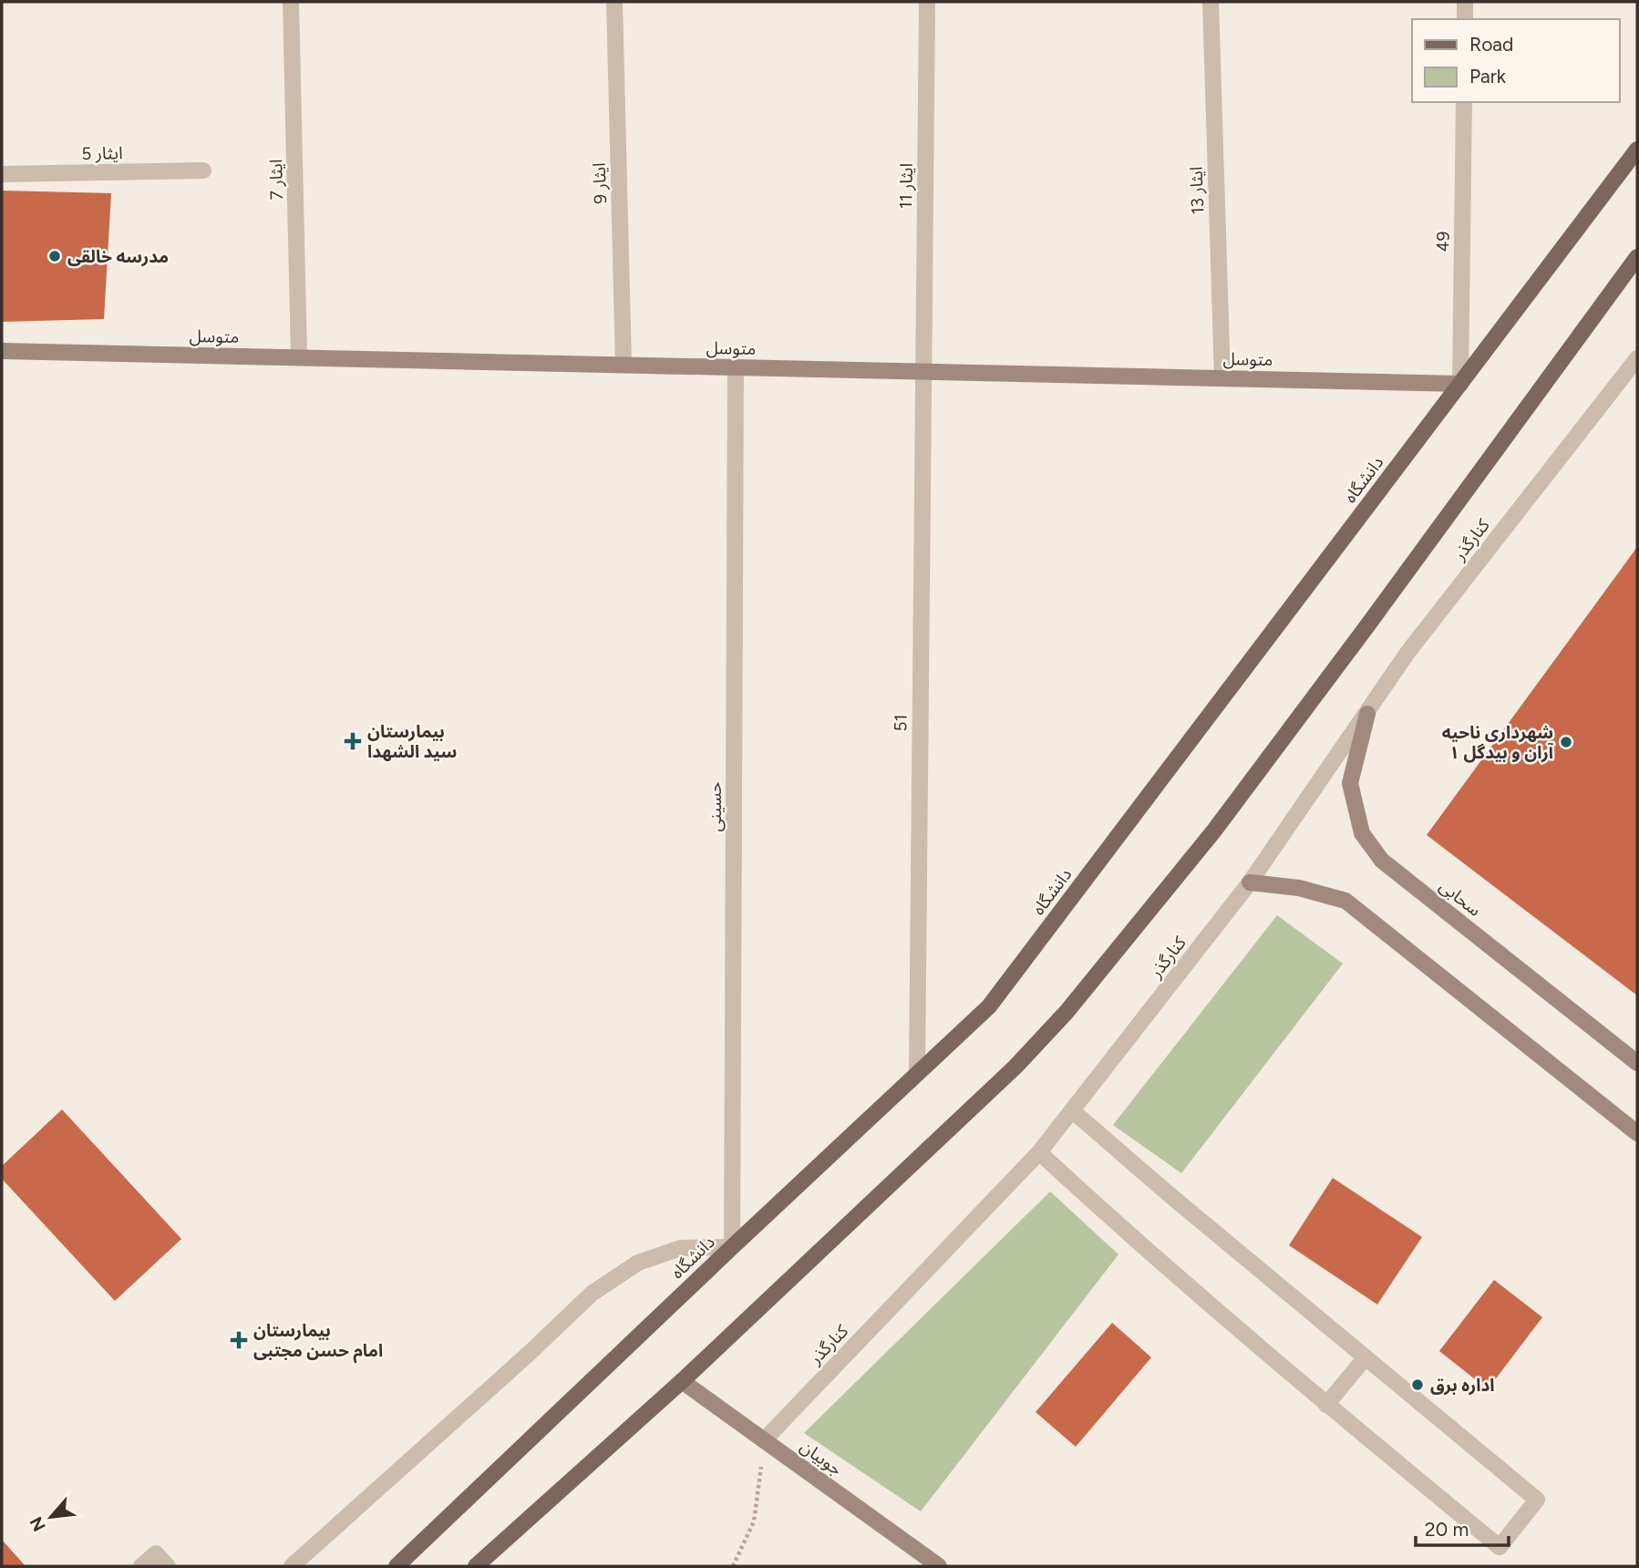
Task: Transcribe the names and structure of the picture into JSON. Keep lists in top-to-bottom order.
{
  "streets": {
    "main road": ["دانشگاه"],
    "street": [
      "ایثار 5",
      "ایثار 7",
      "ایثار 9",
      "ایثار 11",
      "ایثار 13",
      "49",
      "متوسل",
      "کنارگذر",
      "51",
      "حسینی",
      "سحابی",
      "جوبیان"
    ]
  },
  "crossings": [
    ["ایثار 7", "متوسل"],
    ["ایثار 9", "متوسل"],
    ["ایثار 11", "متوسل"],
    ["ایثار 11", "51"],
    ["ایثار 13", "متوسل"],
    ["49", "متوسل"],
    ["49", "دانشگاه"],
    ["متوسل", "دانشگاه"],
    ["متوسل", "51"],
    ["متوسل", "حسینی"],
    ["دانشگاه", "51"],
    ["دانشگاه", "حسینی"],
    ["کنارگذر", "سحابی"],
    ["کنارگذر", "جوبیان"]
  ],
  "places": {
    "other": ["مدرسه خالقی", "شهرداری ناحیه ۱ آران و بیدگل", "اداره برق"],
    "health": ["بیمارستان سید الشهدا", "بیمارستان امام حسن مجتبی"]
  },
  "legend": ["Road", "Park"],
  "scale_bar": "20 m",
  "north": "bottom left"
}
